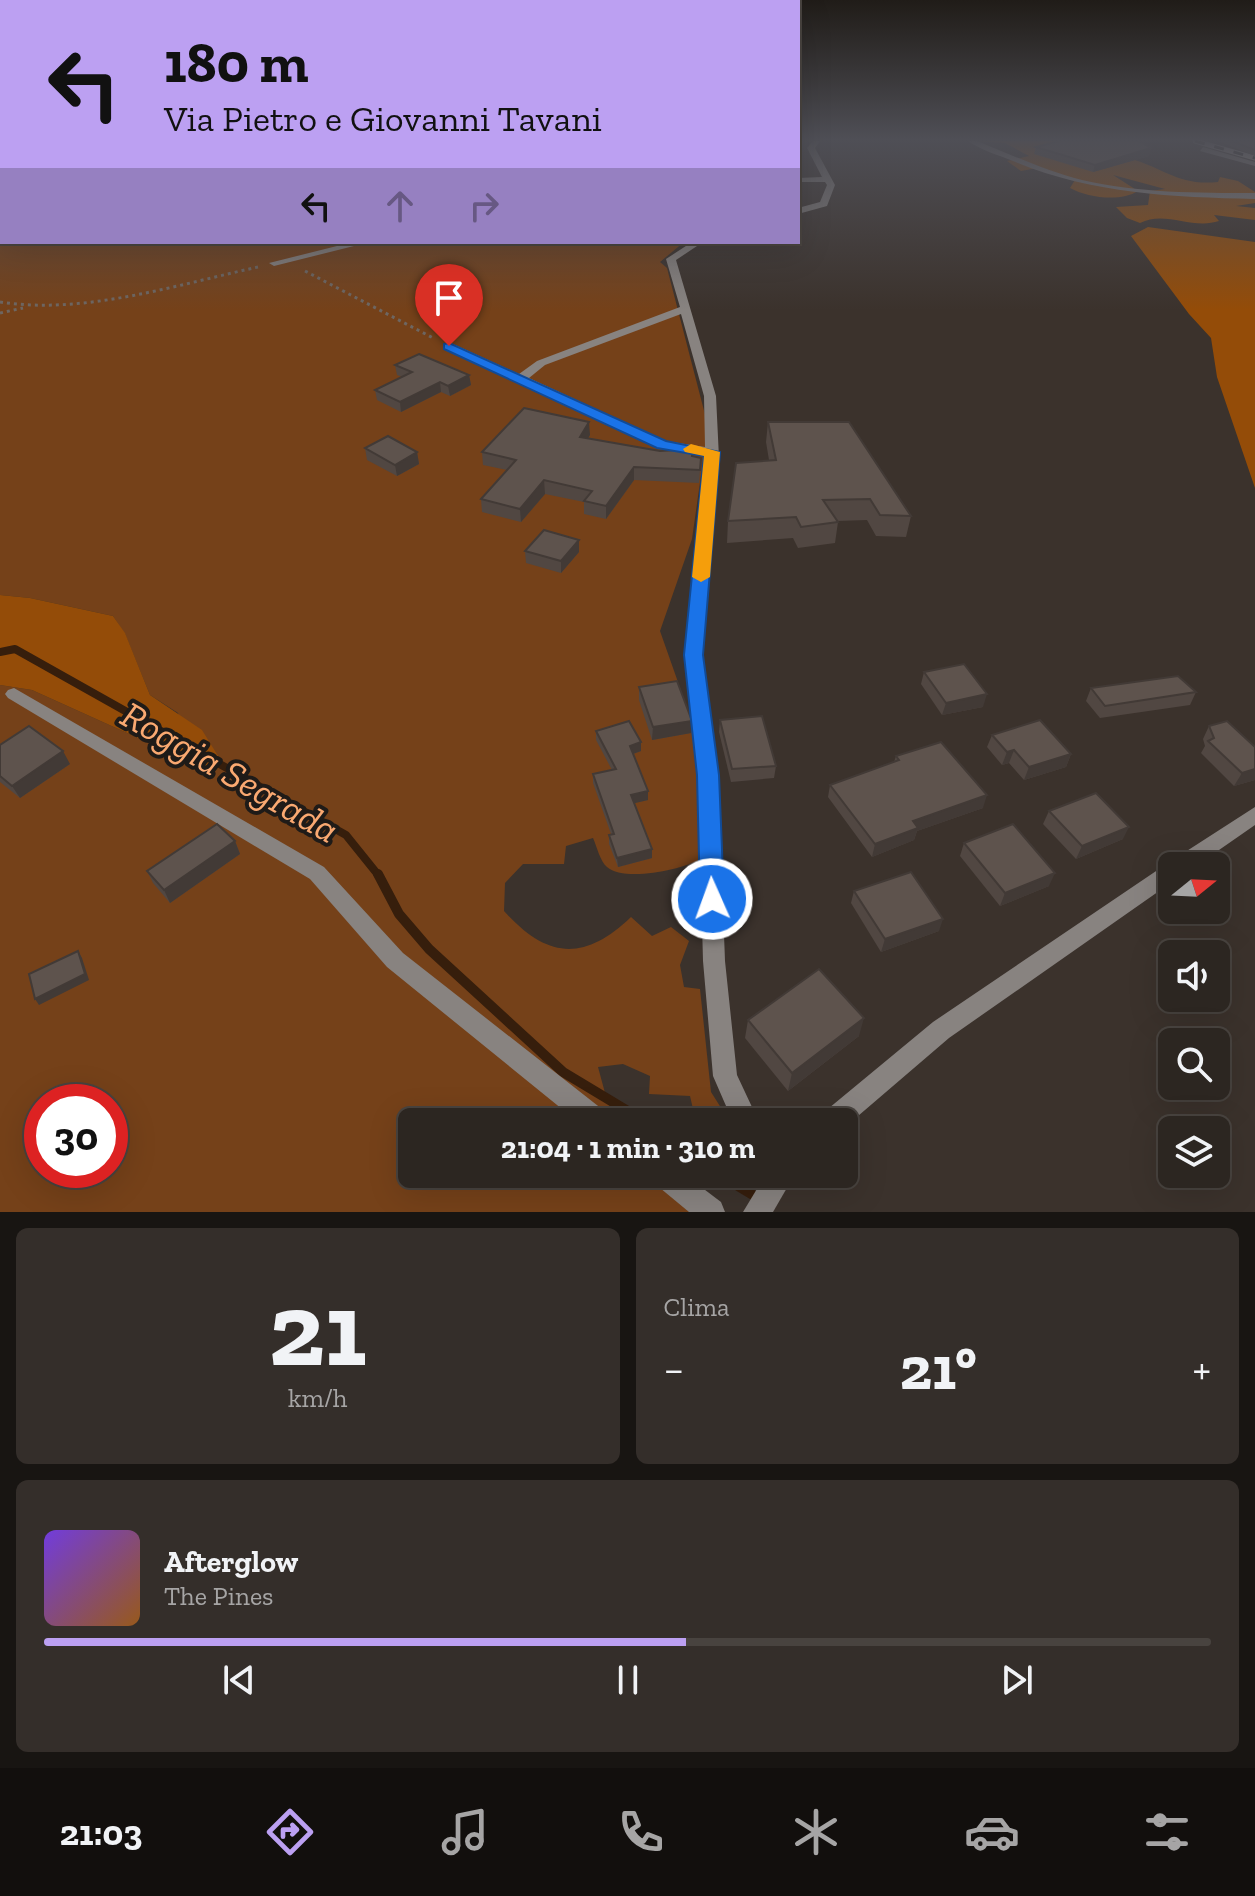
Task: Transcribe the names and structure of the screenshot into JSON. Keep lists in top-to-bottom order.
{
  "water": ["Roggia Segrada"],
  "north": "right",
  "page": {
    "turn": ["180 m", "Via Pietro e Giovanni Tavani"],
    "limit": "30",
    "trip": "21:04 · 1 min · 310 m",
    "tile": [
      ["21", "km/h"],
      "Clima"
    ],
    "heat": ["−", "21°", "+"],
    "song": ["Afterglow", "The Pines"],
    "tabs": "21:03"
  }
}
